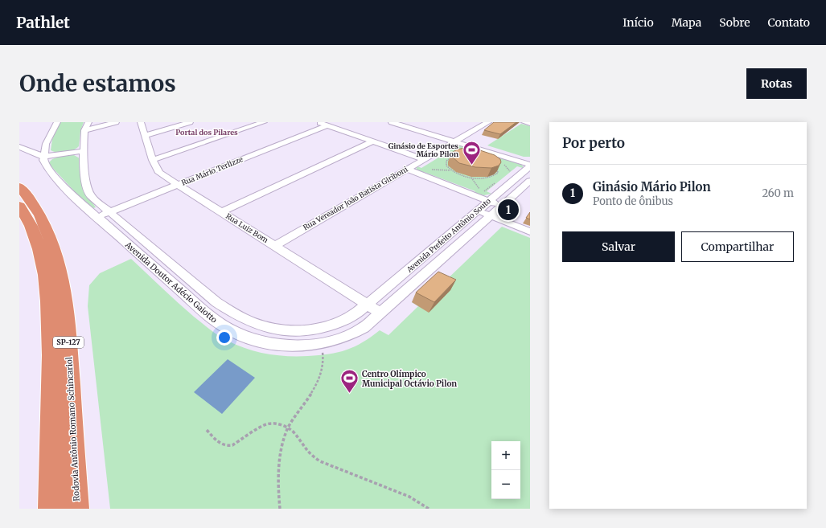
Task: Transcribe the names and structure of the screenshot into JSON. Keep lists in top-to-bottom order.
{
  "streets": {
    "highway": ["SP-127", "Rodovia Antônio Romano Schincariol"],
    "street": [
      "Rua Mário Terlizze",
      "Rua Vereador João Batista Giriboni",
      "Rua Luiz Bom",
      "Avenida Prefeito Antônio Souto",
      "Avenida Doutor Adécio Gaiotto"
    ]
  },
  "crossings": [
    ["Rua Mário Terlizze", "Rua Luiz Bom"],
    ["Rua Mário Terlizze", "Avenida Doutor Adécio Gaiotto"],
    ["Rua Vereador João Batista Giriboni", "Rua Luiz Bom"],
    ["Rua Luiz Bom", "Avenida Prefeito Antônio Souto"],
    ["Rua Luiz Bom", "Avenida Doutor Adécio Gaiotto"],
    ["Avenida Prefeito Antônio Souto", "Avenida Doutor Adécio Gaiotto"]
  ],
  "districts": ["Portal dos Pilares"],
  "places": {
    "sports": ["Ginásio de Esportes Mário Pilon", "Centro Olímpico Municipal Octávio Pilon"]
  },
  "page": {
    "header": "Pathlet",
    "nav": [
      "Início",
      "Mapa",
      "Sobre",
      "Contato"
    ],
    "buttons": [
      "Rotas",
      ["Salvar", "Compartilhar"]
    ],
    "title": "Onde estamos",
    "heading": "Por perto",
    "list": [
      {
        "mark": "1",
        "name": "Ginásio Mário Pilon",
        "note": "Ponto de ônibus",
        "value": "260 m"
      }
    ],
    "pins": "1",
    "map_buttons": ["+", "−"]
  }
}
